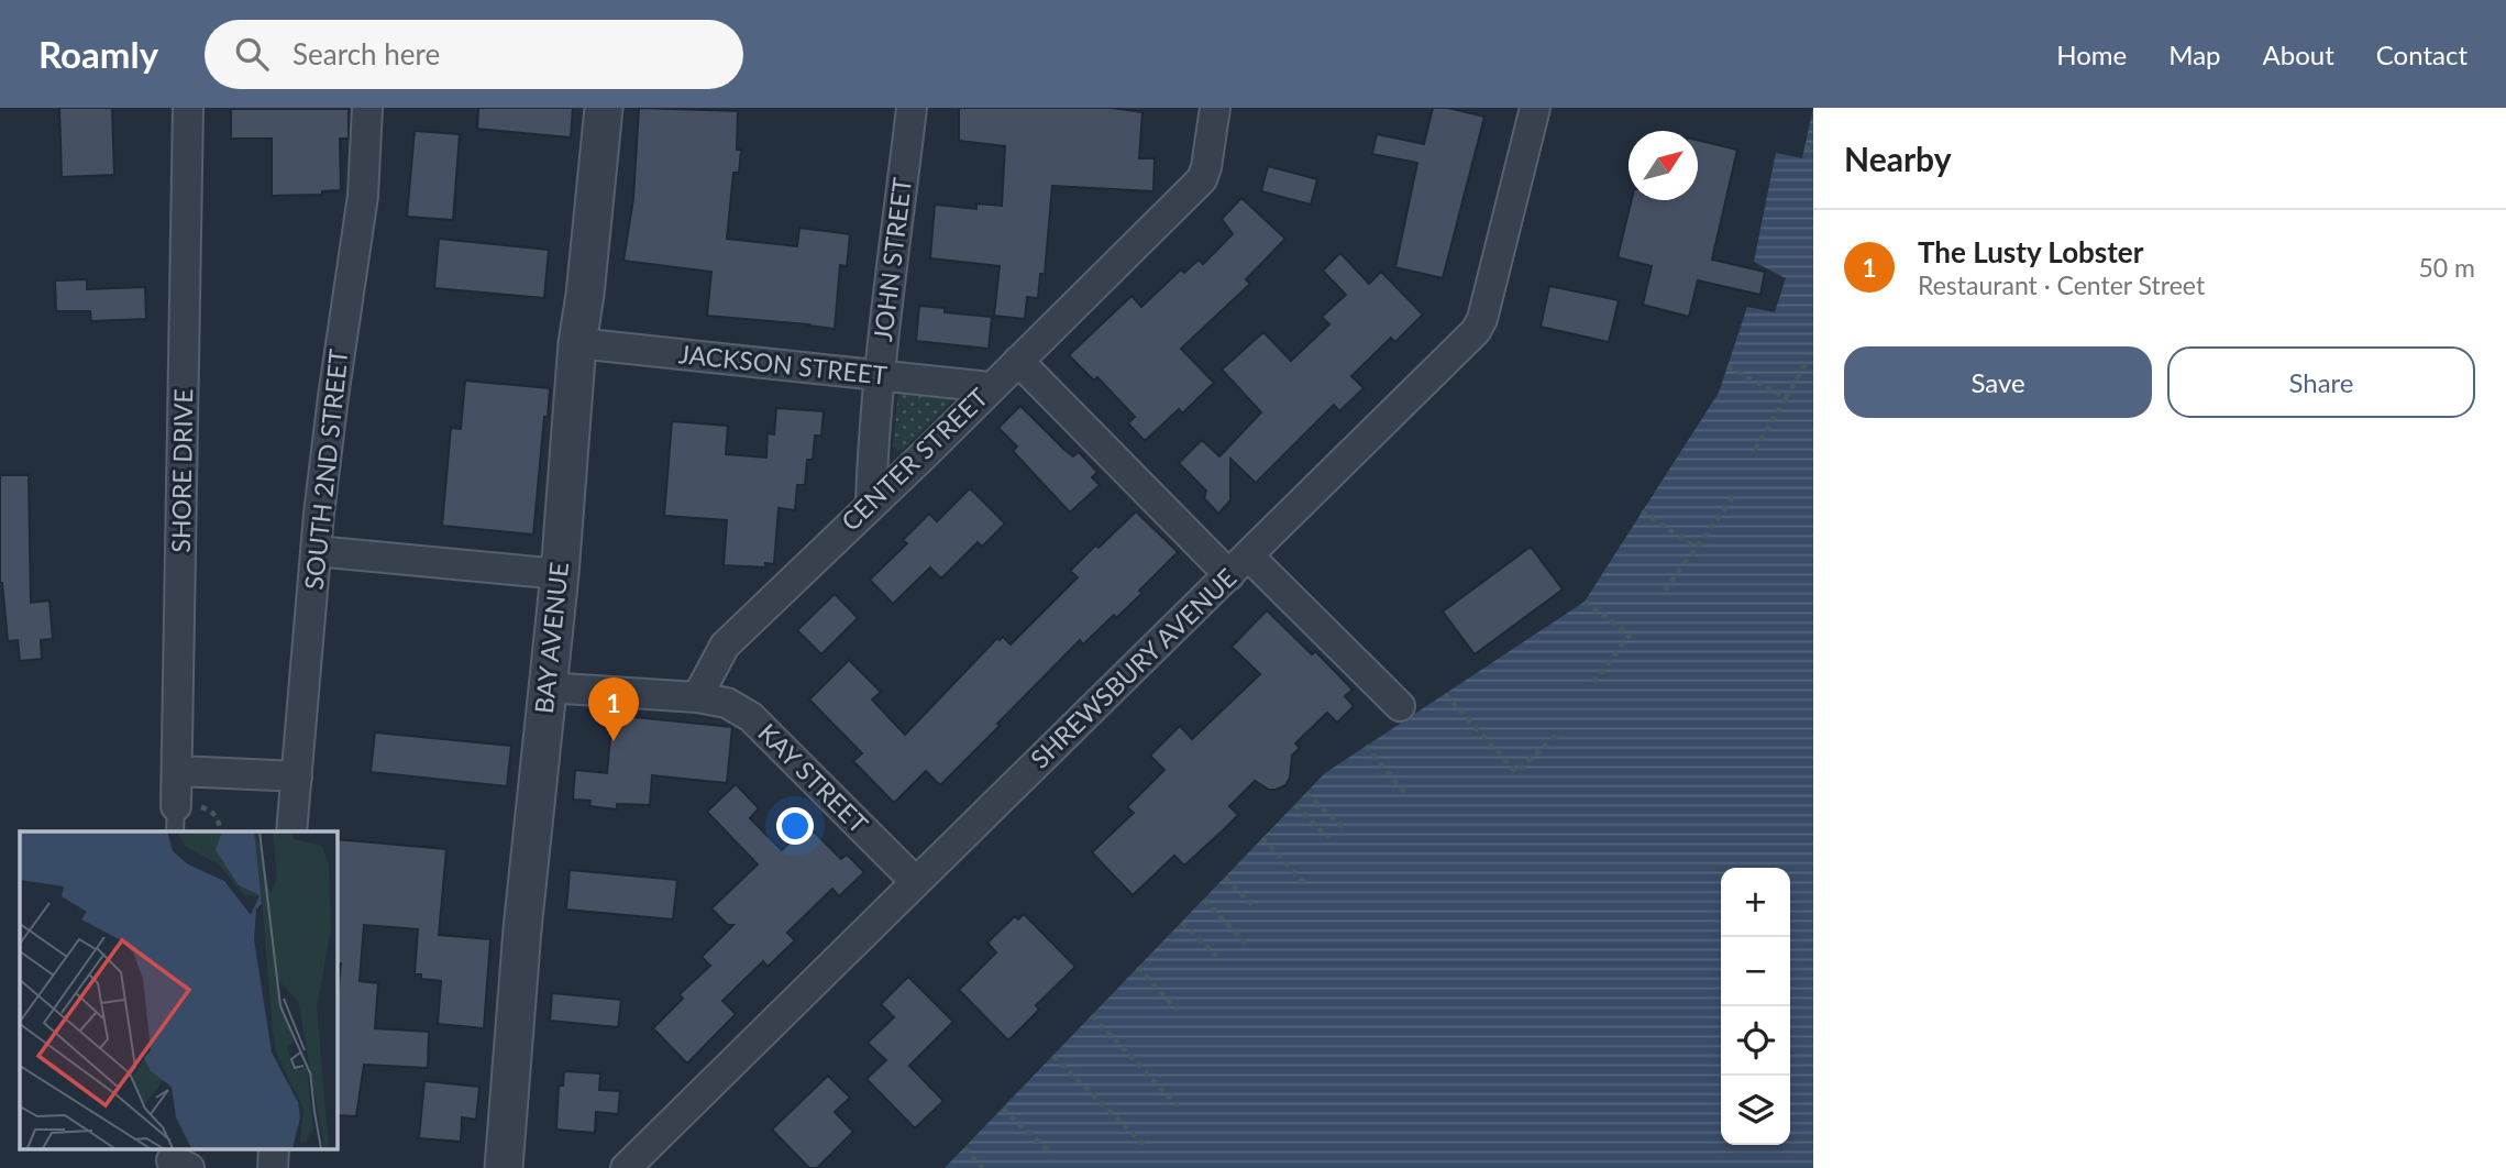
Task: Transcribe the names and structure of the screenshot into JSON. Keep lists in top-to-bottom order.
{
  "streets": {
    "street": [
      "JOHN STREET",
      "JACKSON STREET",
      "CENTER STREET",
      "SOUTH 2ND STREET",
      "SHORE DRIVE",
      "BAY AVENUE",
      "SHREWSBURY AVENUE",
      "KAY STREET"
    ]
  },
  "crossings": [
    ["JOHN STREET", "JACKSON STREET"],
    ["JOHN STREET", "CENTER STREET"],
    ["JACKSON STREET", "CENTER STREET"],
    ["JACKSON STREET", "BAY AVENUE"],
    ["CENTER STREET", "KAY STREET"],
    ["SHREWSBURY AVENUE", "KAY STREET"]
  ],
  "north": "top right",
  "page": {
    "header": "Roamly",
    "search": "Search here",
    "nav": [
      "Home",
      "Map",
      "About",
      "Contact"
    ],
    "heading": "Nearby",
    "list": [
      {
        "mark": "1",
        "name": "The Lusty Lobster",
        "note": "Restaurant · Center Street",
        "value": "50 m"
      }
    ],
    "buttons": ["Save", "Share"],
    "pins": "1",
    "map_buttons": ["+", "−"]
  }
}
